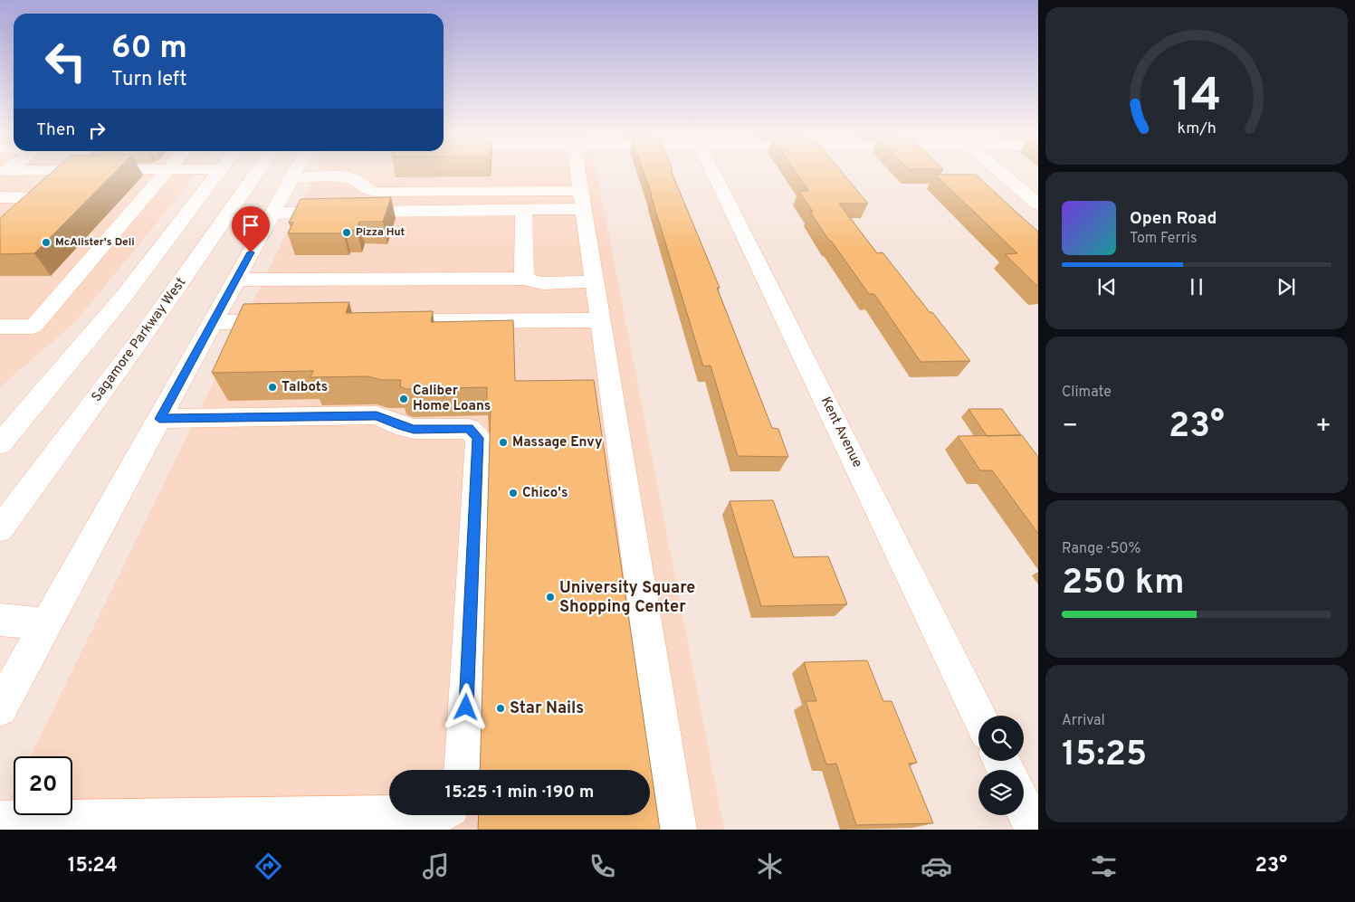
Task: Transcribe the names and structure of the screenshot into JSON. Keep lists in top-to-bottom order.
{
  "streets": {
    "main road": ["Sagamore Parkway West", "Kent Avenue"]
  },
  "places": [
    "Pizza Hut",
    "McAlister's Deli",
    "Talbots",
    "Caliber Home Loans",
    "Massage Envy",
    "Chico's",
    "University Square Shopping Center",
    "Star Nails"
  ],
  "page": {
    "turn": ["60 m", "Turn left"],
    "then": "Then",
    "song": ["Open Road", "Tom Ferris"],
    "tile": [
      "Climate",
      ["Range · 50%", "250 km"],
      ["Arrival", "15:25"]
    ],
    "heat": ["−", "23°", "+"],
    "limit": "20",
    "trip": "15:25 · 1 min · 190 m",
    "tabs": ["15:24", "23°"],
    "gauge": ["14", "km/h"]
  }
}
